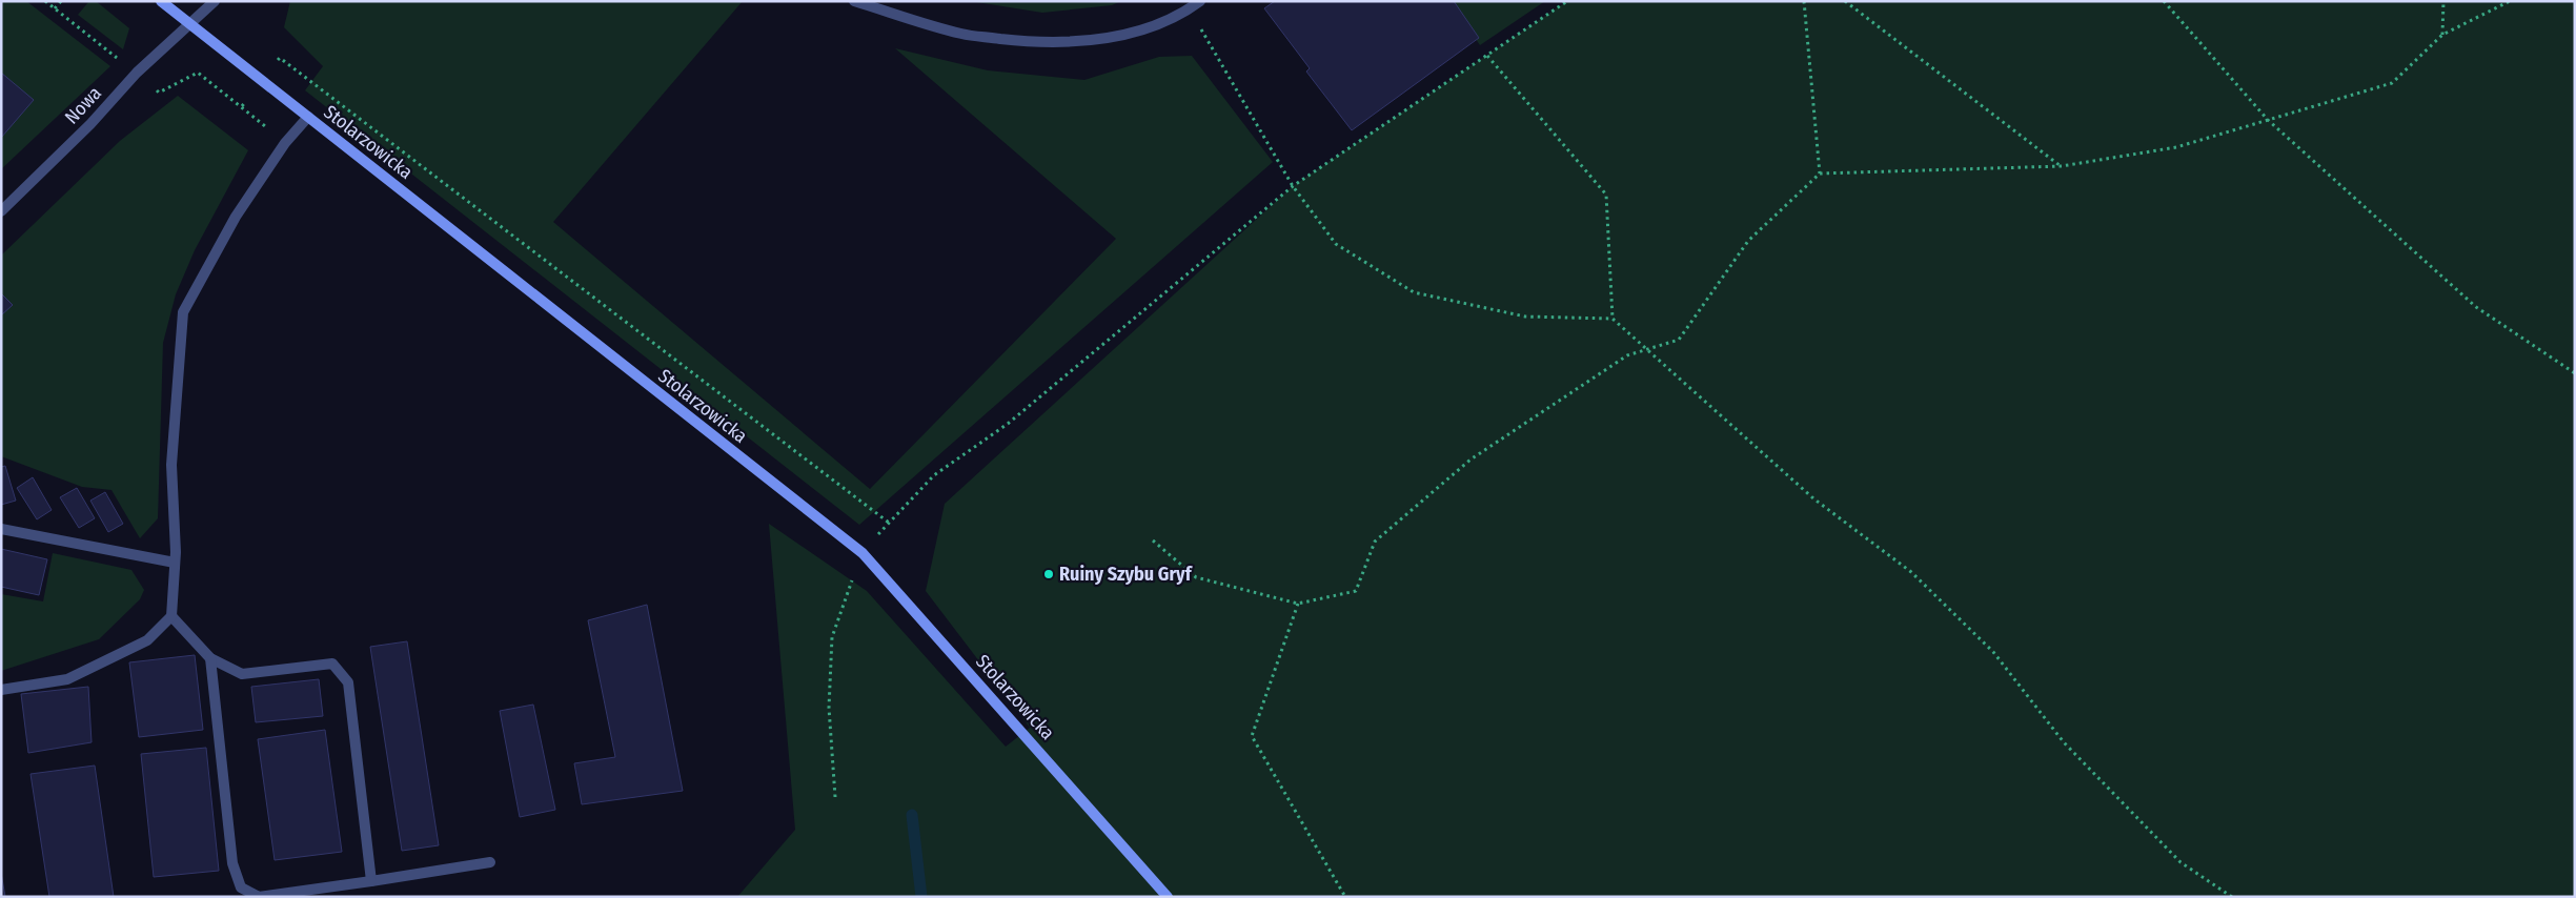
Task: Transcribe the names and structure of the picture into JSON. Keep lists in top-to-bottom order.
{
  "streets": {
    "street": ["Nowa", "Stolarzowicka"]
  },
  "crossings": [
    ["Nowa", "Stolarzowicka"]
  ],
  "places": ["Ruiny Szybu Gryf"]
}
